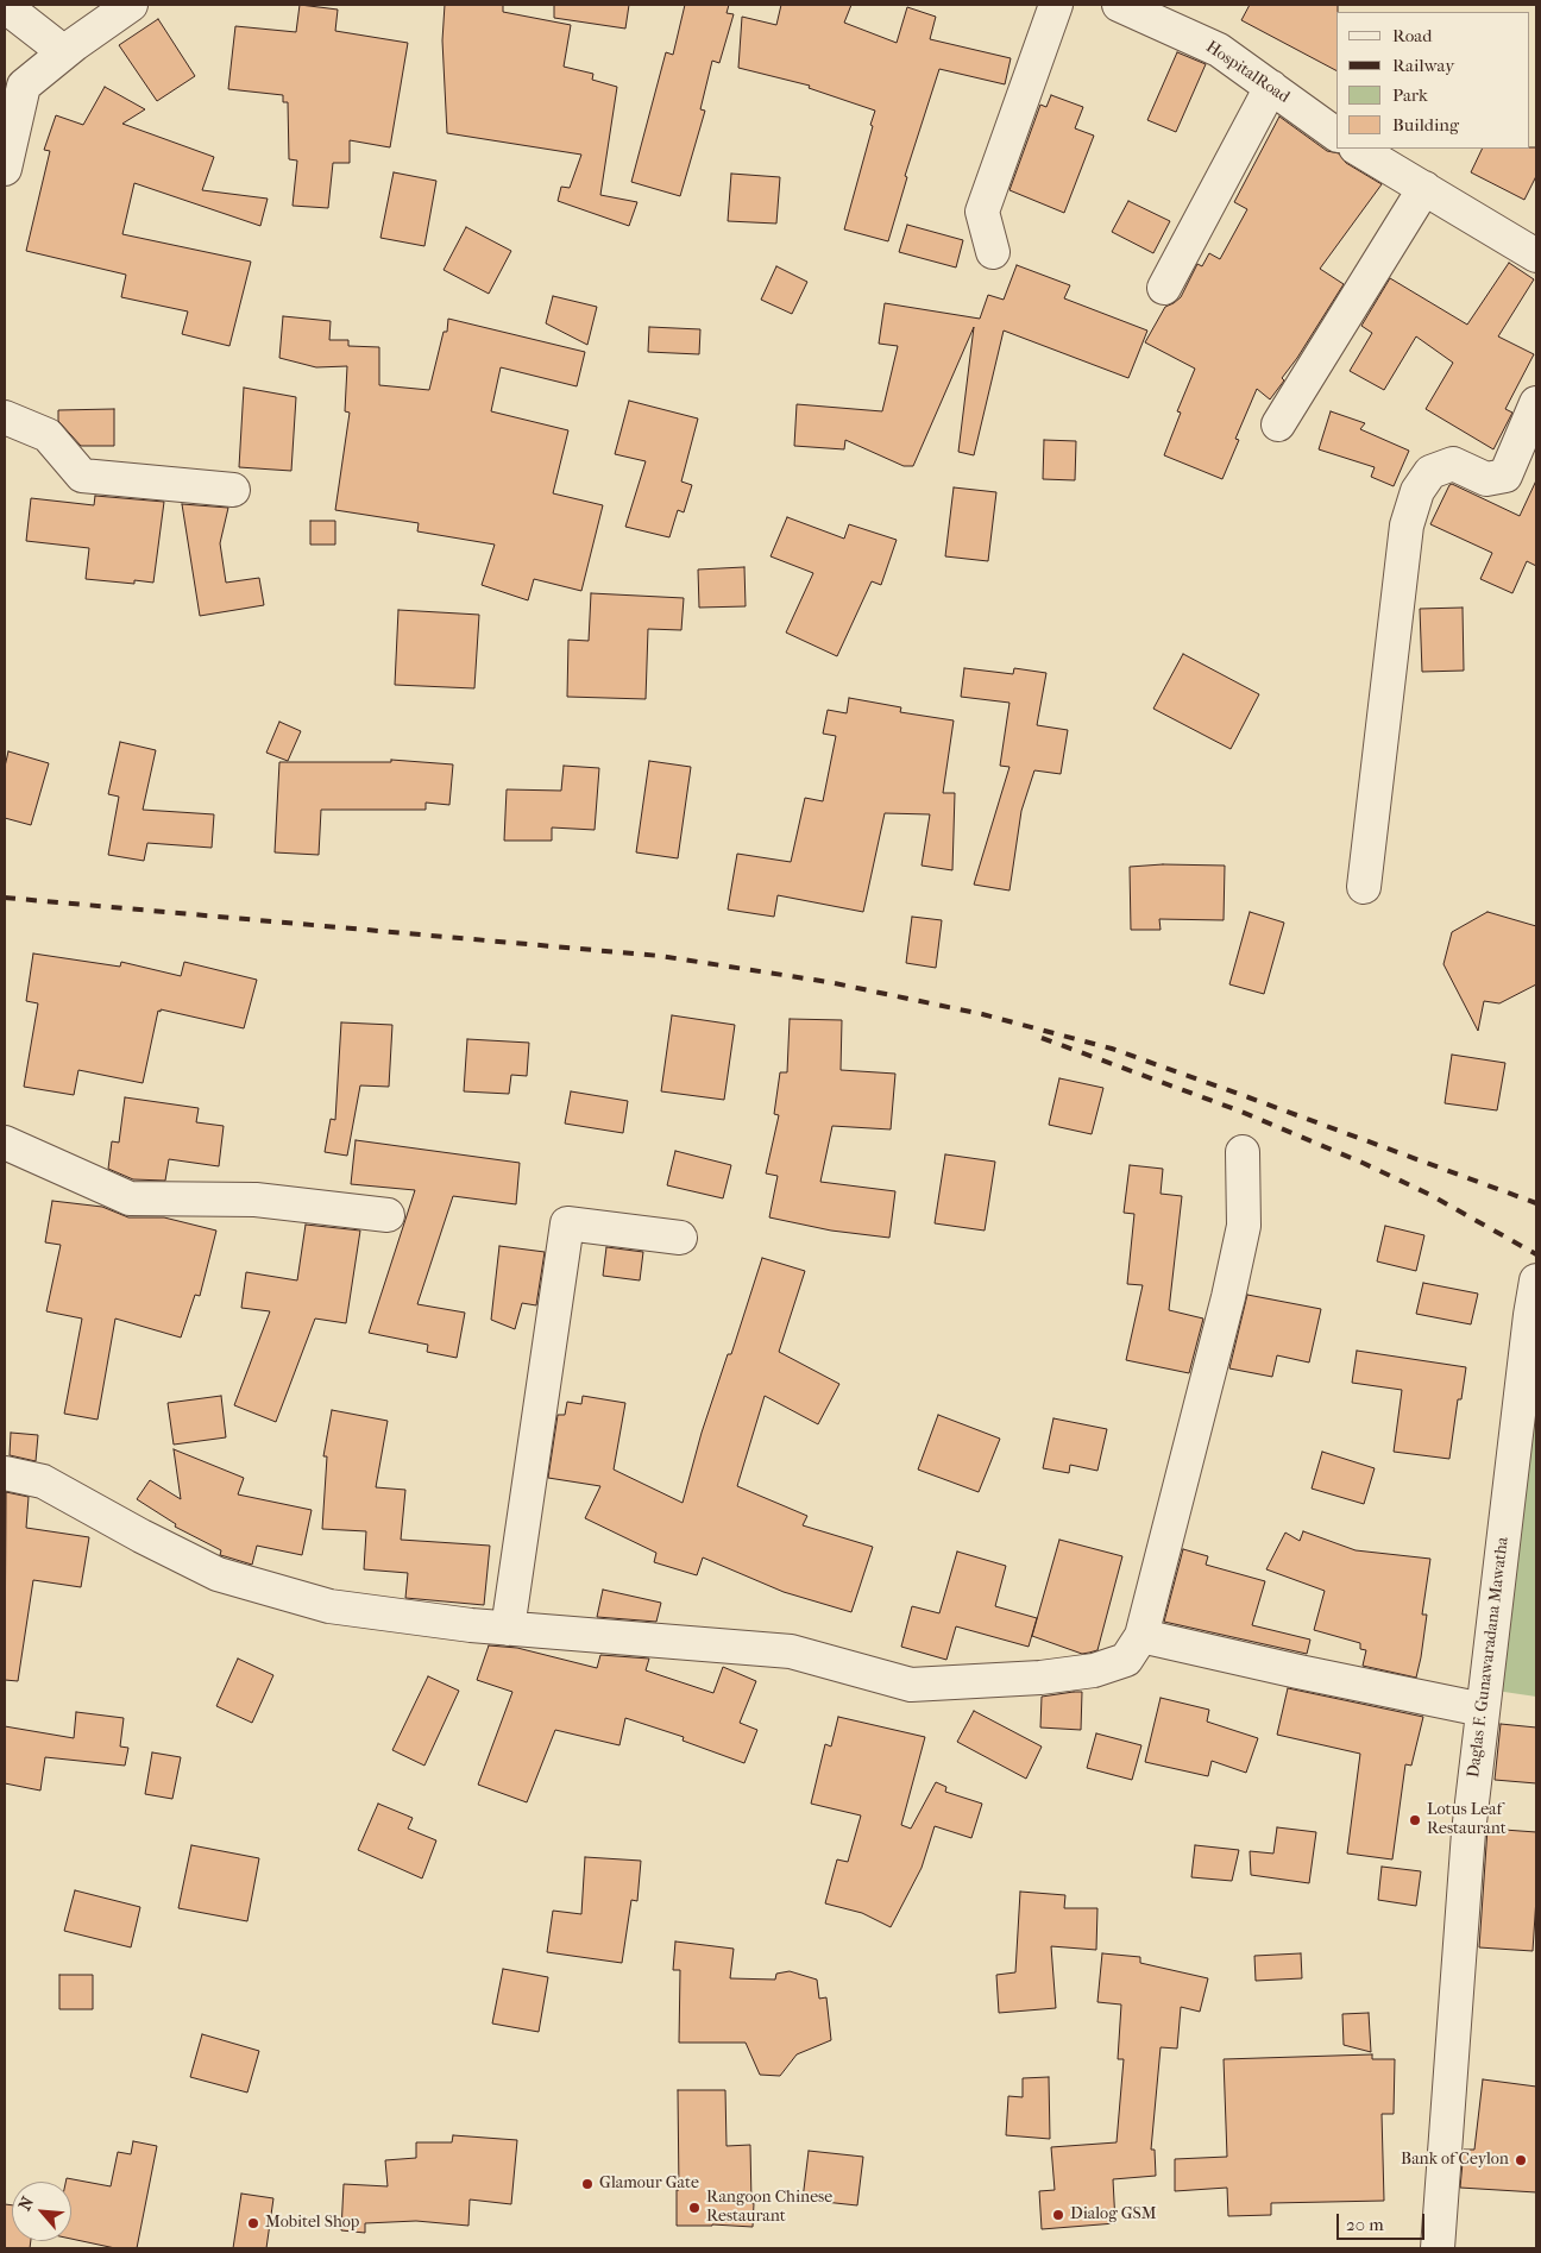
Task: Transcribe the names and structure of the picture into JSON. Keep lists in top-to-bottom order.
{
  "streets": {
    "street": ["HospitalRoad", "Daglas F. Gunawaradana Mawatha"]
  },
  "places": [
    "Lotus Leaf Restaurant",
    "Bank of Ceylon",
    "Glamour Gate",
    "Rangoon Chinese Restaurant",
    "Dialog GSM",
    "Mobitel Shop"
  ],
  "legend": [
    "Road",
    "Railway",
    "Park",
    "Building"
  ],
  "scale_bar": "20 m",
  "north": "top left"
}
